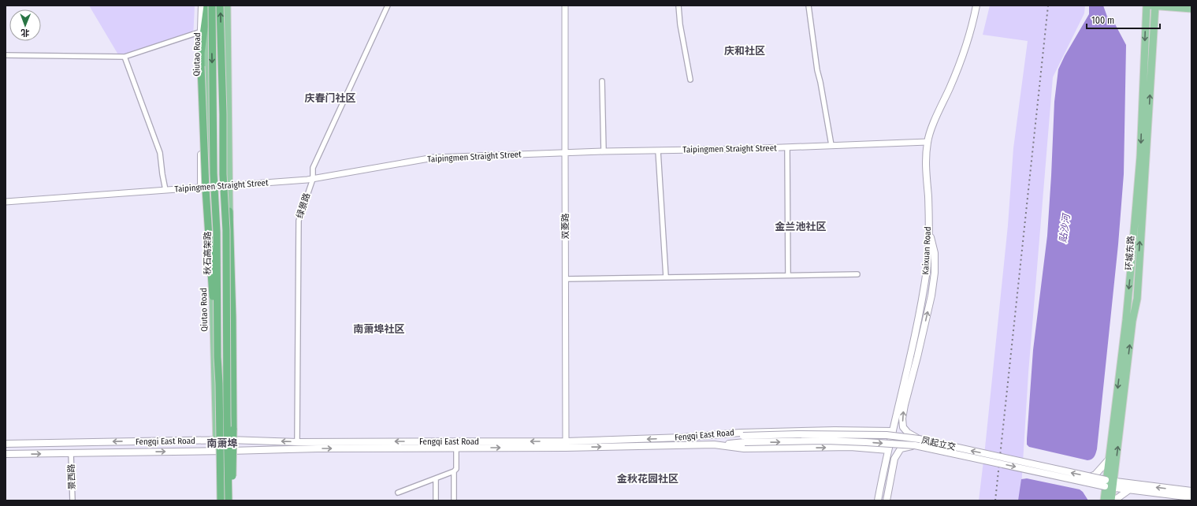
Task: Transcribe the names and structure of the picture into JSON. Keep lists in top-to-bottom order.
{
  "streets": {
    "highway": ["秋石高架路"],
    "main road": [
      "Qiutao Road",
      "Kaixuan Road",
      "环城东路",
      "Fengqi East Road",
      "凤起立交"
    ],
    "street": [
      "Taipingmen Straight Street",
      "绿景路",
      "双菱路",
      "景西路"
    ]
  },
  "crossings": [
    ["Qiutao Road", "Taipingmen Straight Street"],
    ["Qiutao Road", "Fengqi East Road"],
    ["Taipingmen Straight Street", "绿景路"],
    ["Taipingmen Straight Street", "双菱路"],
    ["Taipingmen Straight Street", "Kaixuan Road"],
    ["绿景路", "Fengqi East Road"],
    ["双菱路", "Fengqi East Road"],
    ["Kaixuan Road", "Fengqi East Road"],
    ["环城东路", "凤起立交"],
    ["Fengqi East Road", "凤起立交"],
    ["Fengqi East Road", "景西路"]
  ],
  "districts": [
    "庆和社区",
    "庆春门社区",
    "金兰池社区",
    "南萧埠社区",
    "南萧埠",
    "金秋花园社区"
  ],
  "water": ["贴沙河"],
  "scale_bar": "100 m",
  "north": "bottom"
}
